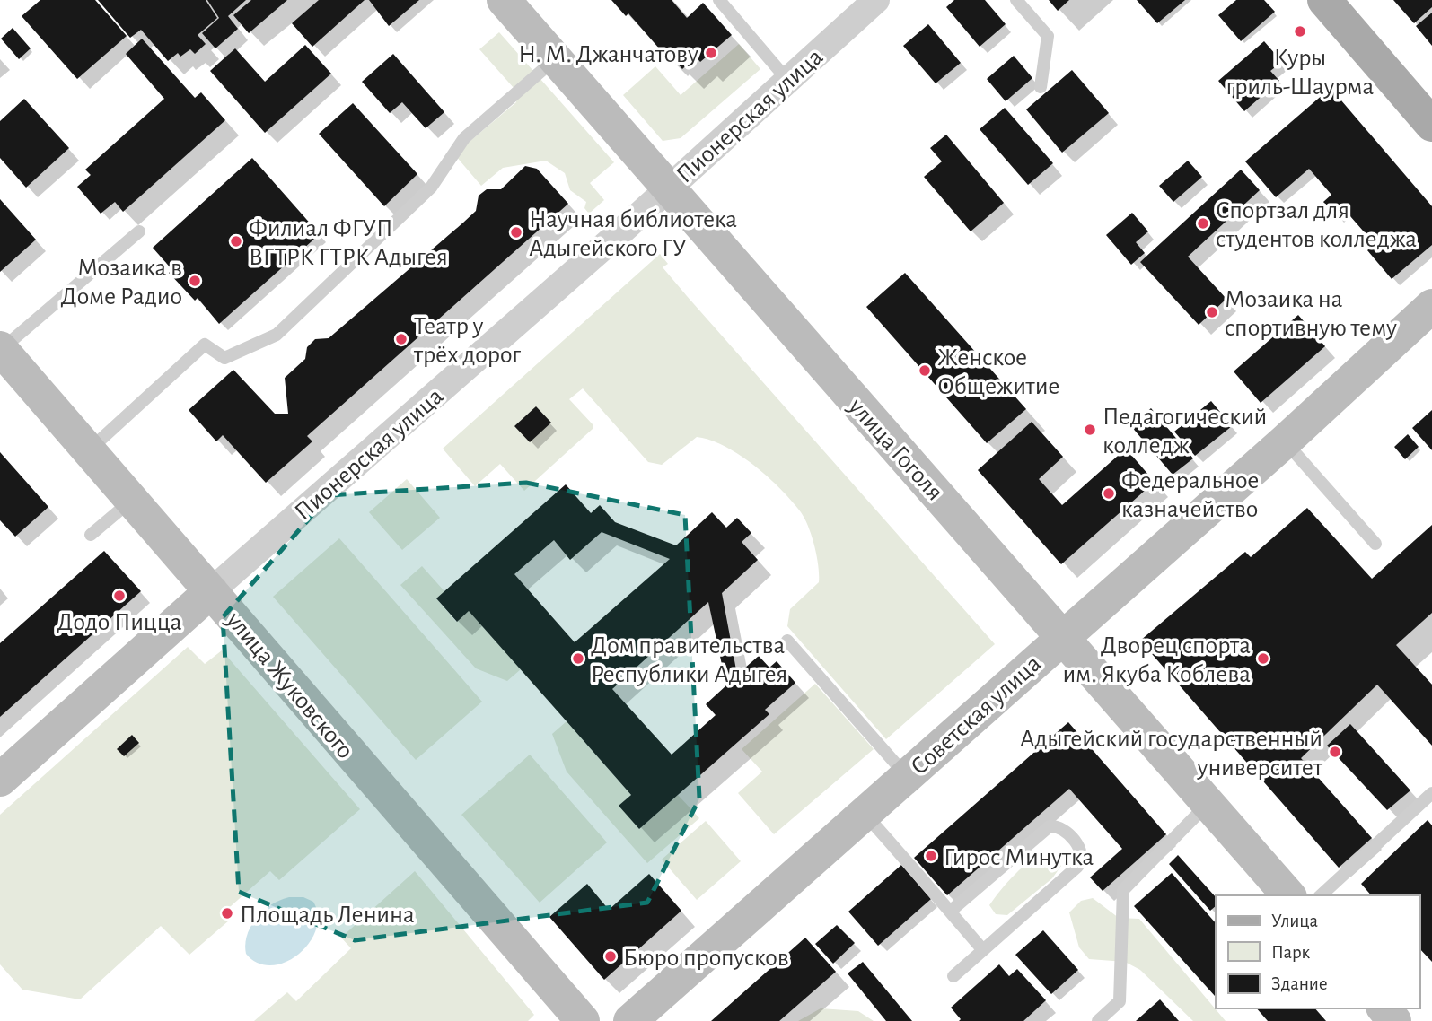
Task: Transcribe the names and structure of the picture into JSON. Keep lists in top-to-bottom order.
{
  "streets": {
    "main road": [
      "Пионерская улица",
      "улица Гоголя",
      "улица Жуковского",
      "Советская улица"
    ]
  },
  "crossings": [
    ["Пионерская улица", "улица Гоголя"],
    ["Пионерская улица", "улица Жуковского"],
    ["улица Гоголя", "Советская улица"]
  ],
  "places": [
    "Куры гриль-Шаурма",
    "Н. М. Джанчатову",
    "Спортзал для студентов колледжа",
    "Научная библиотека Адыгейского ГУ",
    "Филиал ФГУП ВГТРК ГТРК Адыгея",
    "Мозаика в Доме Радио",
    "Мозаика на спортивную тему",
    "Театр у трёх дорог",
    "Женское Общежитие",
    "Педагогический колледж",
    "Федеральное казначейство",
    "Додо Пицца",
    "Дом правительства Республики Адыгея",
    "Дворец спорта им. Якуба Коблева",
    "Адыгейский государственный университет",
    "Гирос Минутка",
    "Площадь Ленина",
    "Бюро пропусков"
  ],
  "legend": ["Улица", "Парк", "Здание"]
}
